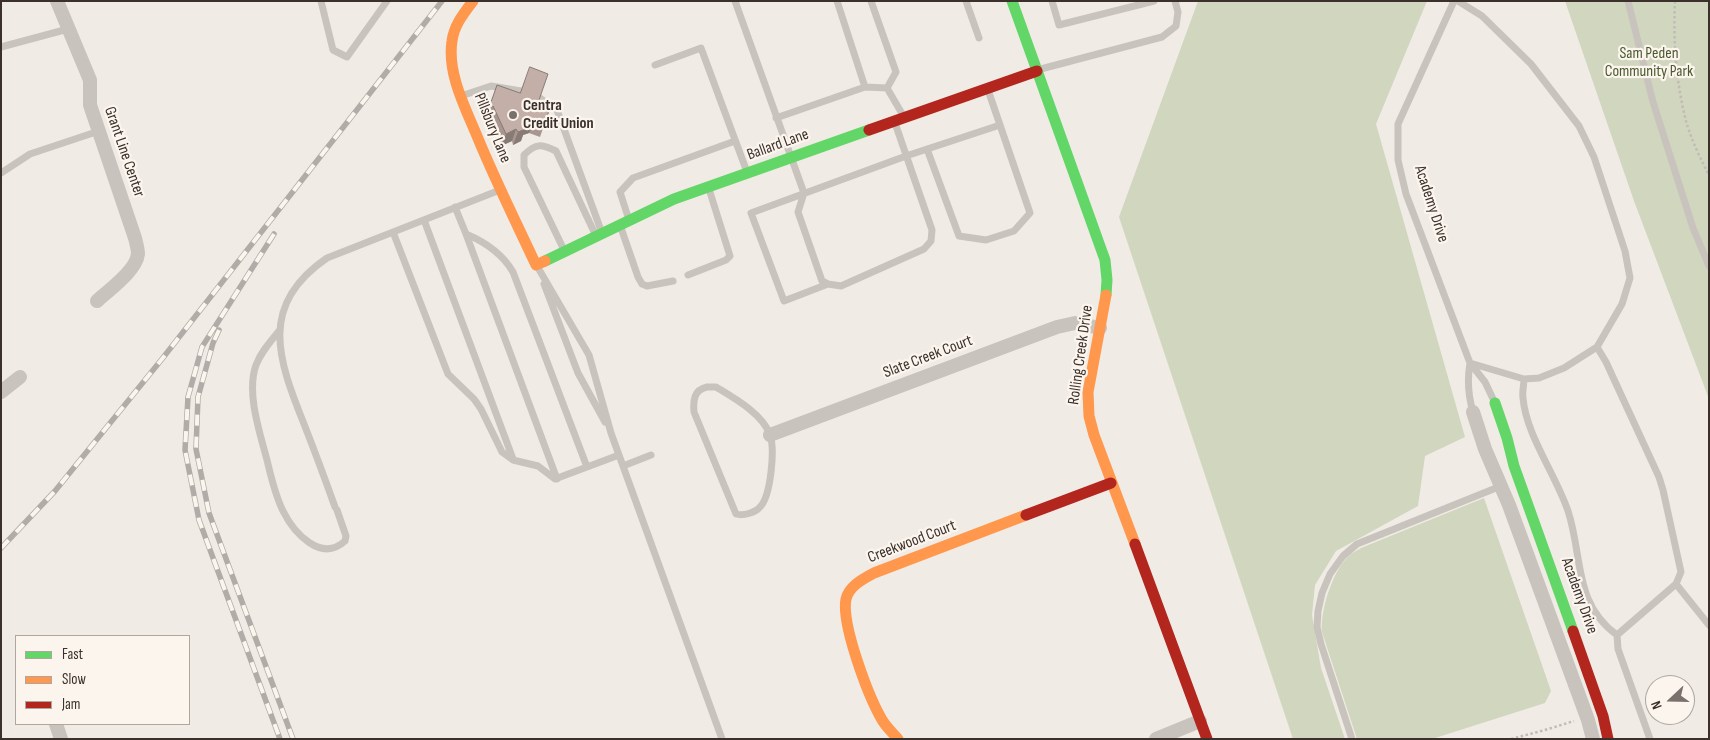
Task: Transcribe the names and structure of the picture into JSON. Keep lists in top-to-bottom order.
{
  "streets": {
    "street": [
      "Pillsbury Lane",
      "Ballard Lane",
      "Grant Line Center",
      "Academy Drive",
      "Rolling Creek Drive",
      "Slate Creek Court",
      "Creekwood Court"
    ]
  },
  "crossings": [
    ["Pillsbury Lane", "Ballard Lane"],
    ["Ballard Lane", "Rolling Creek Drive"],
    ["Rolling Creek Drive", "Slate Creek Court"],
    ["Rolling Creek Drive", "Creekwood Court"]
  ],
  "parks": ["Sam Peden Community Park"],
  "places": ["Centra Credit Union"],
  "legend": ["Fast", "Slow", "Jam"],
  "north": "left"
}
